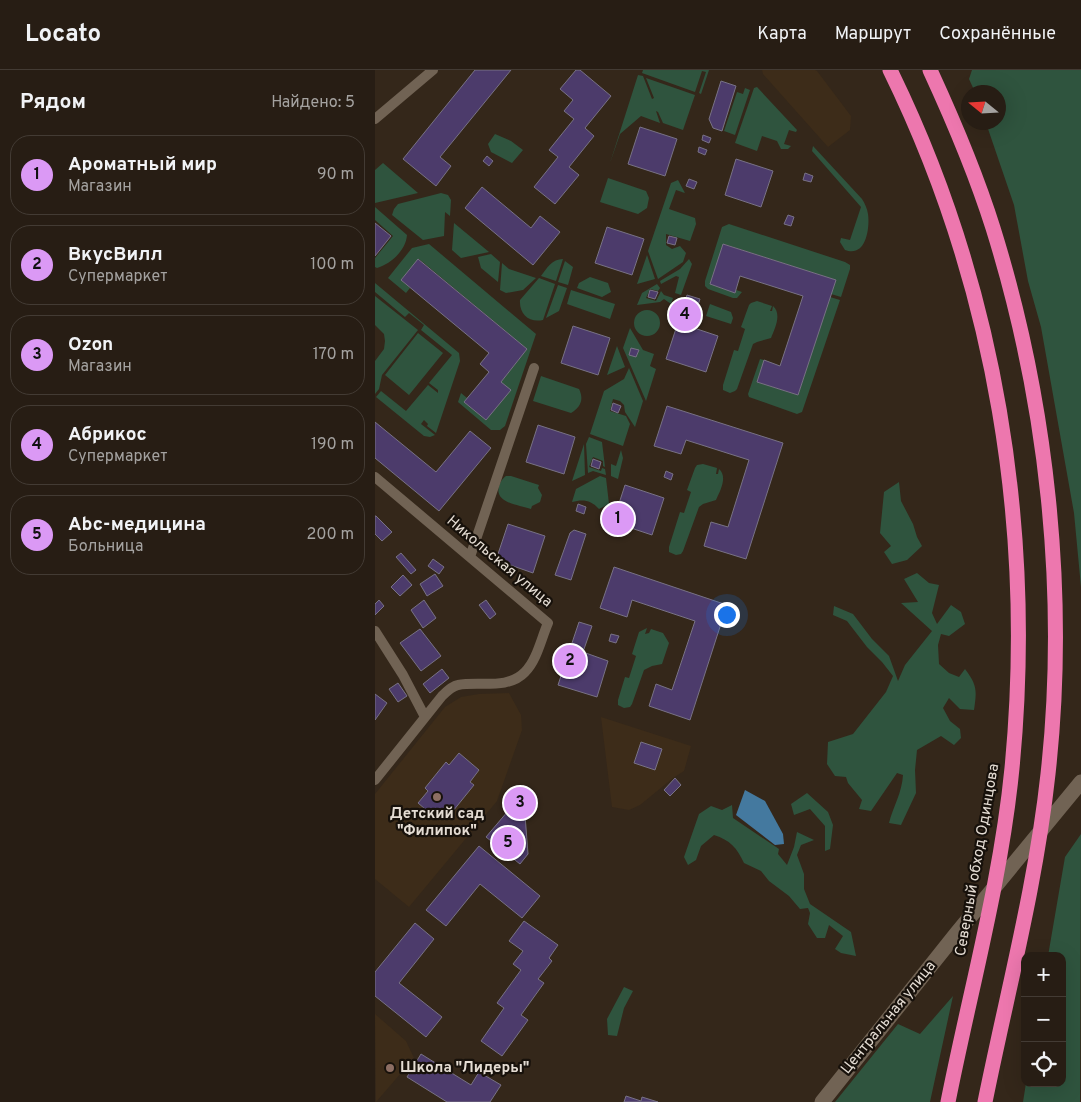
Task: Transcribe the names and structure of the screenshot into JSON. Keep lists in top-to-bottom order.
{
  "streets": {
    "highway": ["Северный обход Одинцова"],
    "street": ["Никольская улица", "Центральная улица"]
  },
  "places": ["Детский сад \"Филипок\"", "Школа \"Лидеры\""],
  "north": "left",
  "page": {
    "header": "Locato",
    "nav": ["Карта", "Маршрут", "Сохранённые"],
    "heading": ["Рядом", "Найдено: 5"],
    "list": [
      {
        "mark": "1",
        "name": "Ароматный мир",
        "note": "Магазин",
        "value": "90 m"
      },
      {
        "mark": "2",
        "name": "ВкусВилл",
        "note": "Супермаркет",
        "value": "100 m"
      },
      {
        "mark": "3",
        "name": "Ozon",
        "note": "Магазин",
        "value": "170 m"
      },
      {
        "mark": "4",
        "name": "Абрикос",
        "note": "Супермаркет",
        "value": "190 m"
      },
      {
        "mark": "5",
        "name": "Abc-медицина",
        "note": "Больница",
        "value": "200 m"
      }
    ],
    "pins": [
      "4",
      "1",
      "2",
      "3",
      "5"
    ],
    "map_buttons": ["+", "−"]
  }
}
